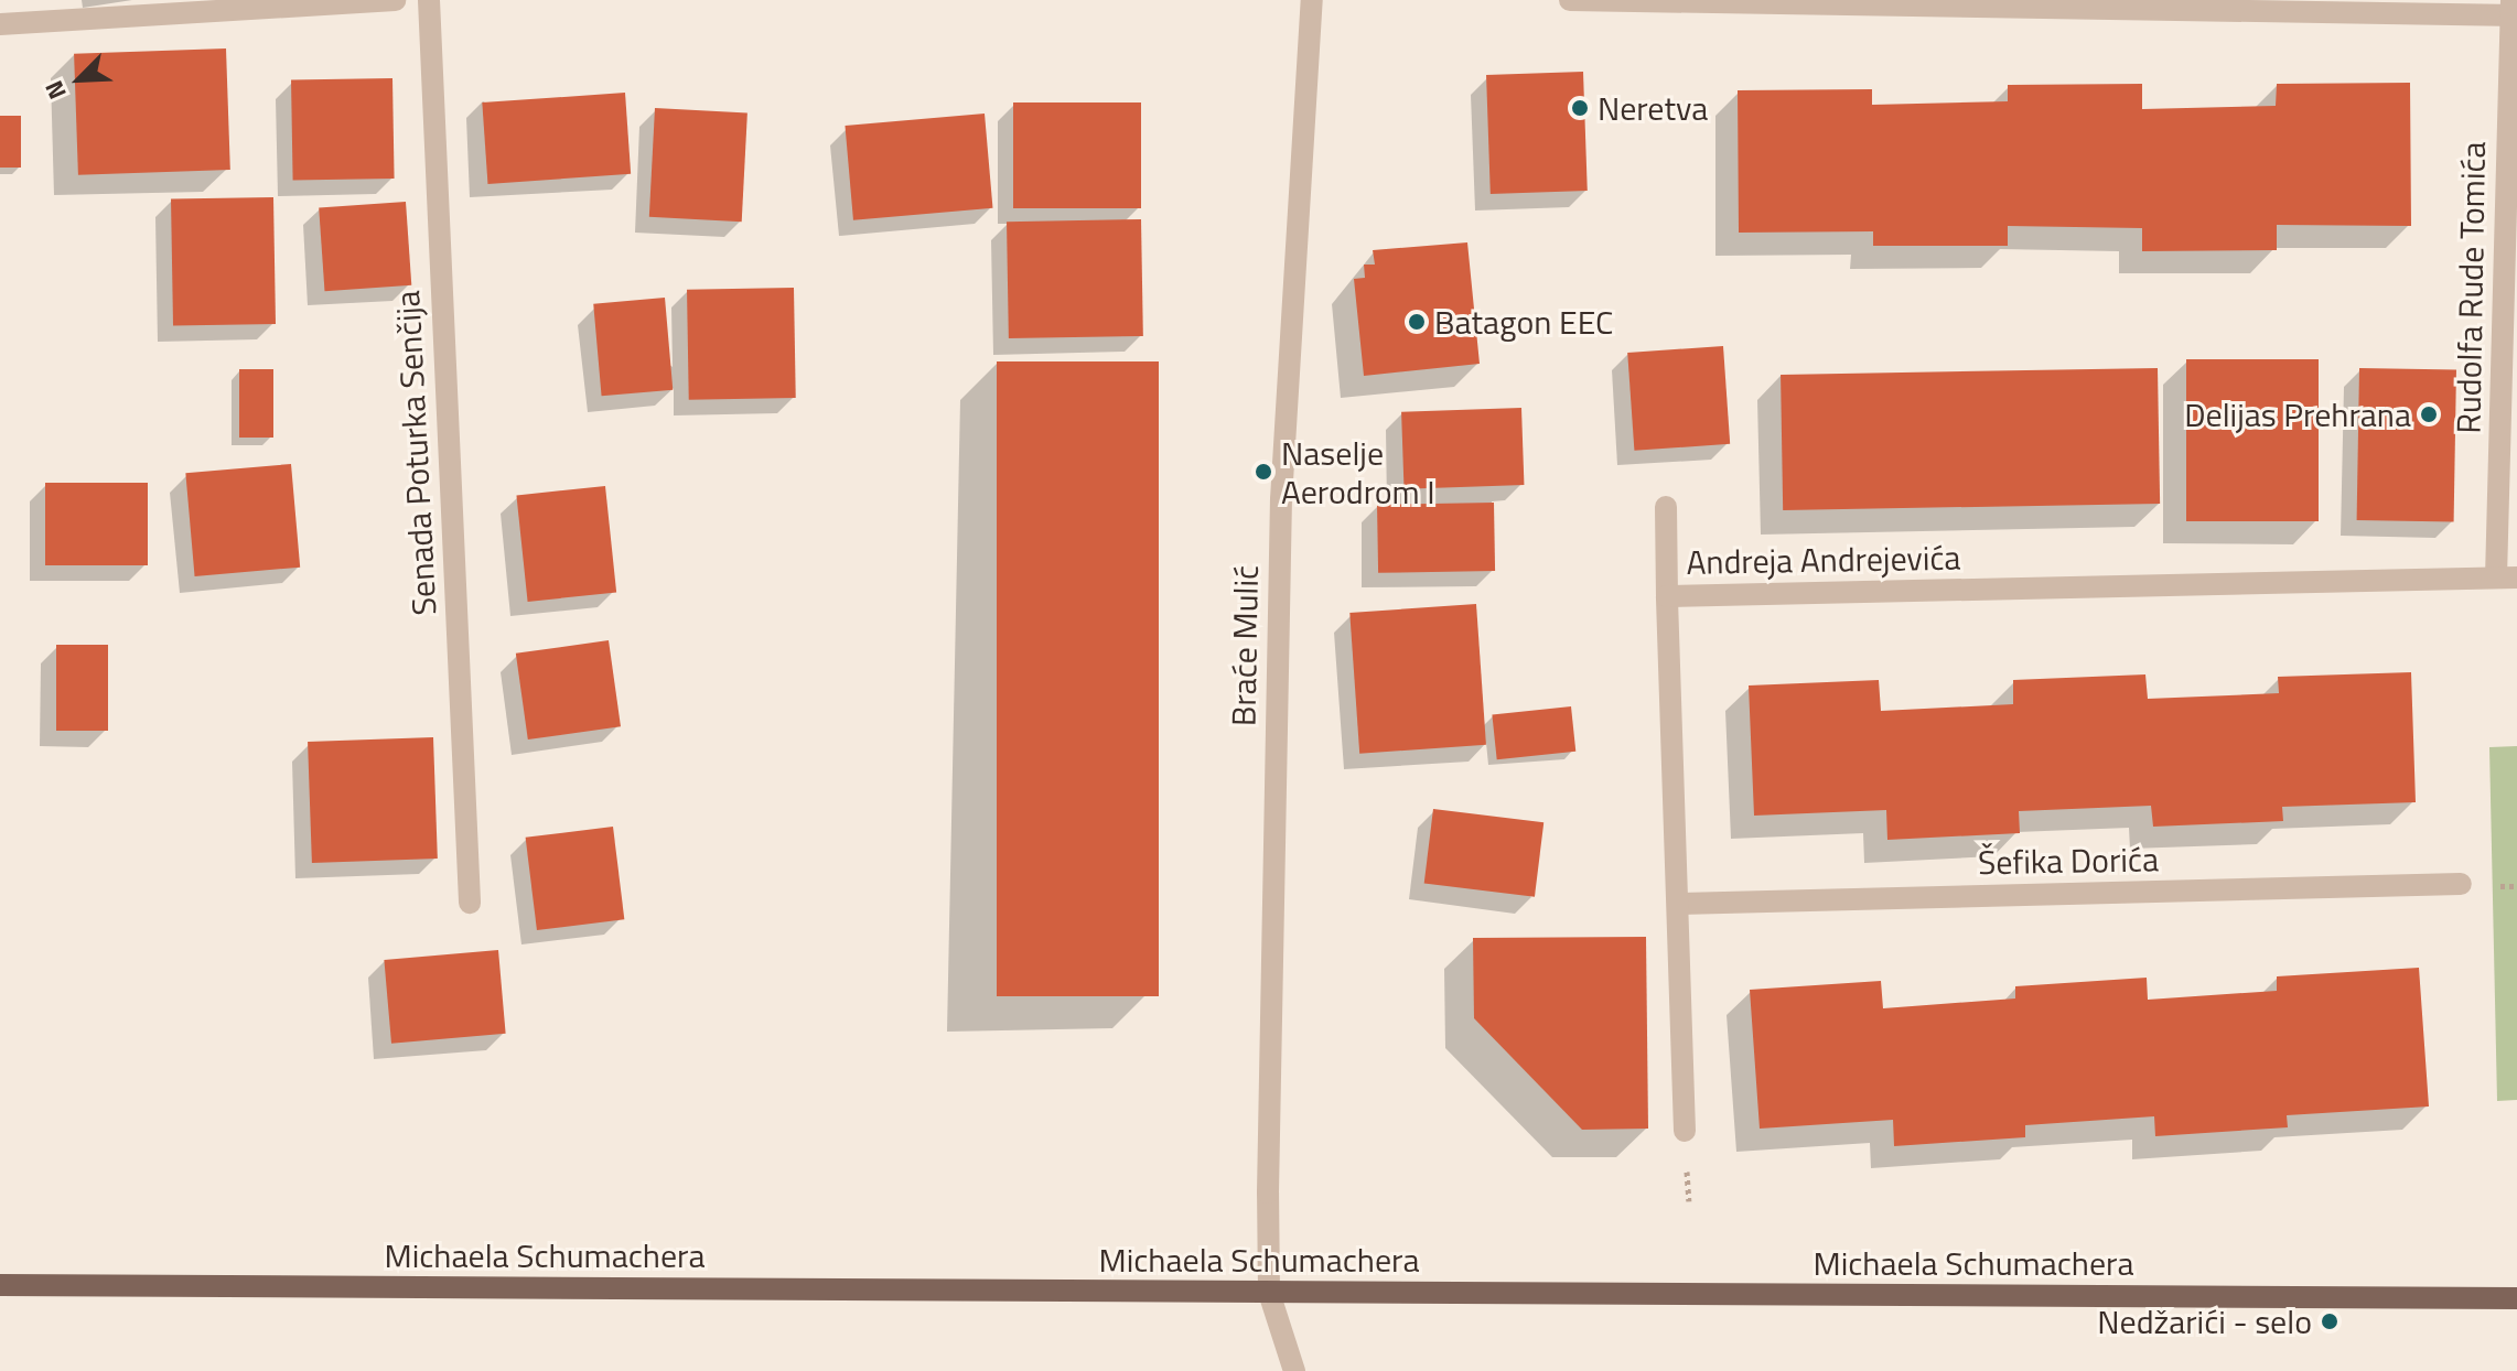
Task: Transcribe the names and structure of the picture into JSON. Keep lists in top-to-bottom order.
{
  "streets": {
    "main road": ["Michaela Schumachera"],
    "street": [
      "Rudolfa Rude Tomića",
      "Senada Poturka Senčija",
      "Andreja Andrejevića",
      "Braće Mulić",
      "Šefika Dorića"
    ]
  },
  "crossings": [
    ["Rudolfa Rude Tomića", "Andreja Andrejevića"],
    ["Andreja Andrejevića", "Šefika Dorića"],
    ["Braće Mulić", "Michaela Schumachera"]
  ],
  "places": [
    "Neretva",
    "Batagon EEC",
    "Delijas Prehrana",
    "Naselje Aerodrom I",
    "Nedžarići - selo"
  ],
  "north": "bottom left"
}
